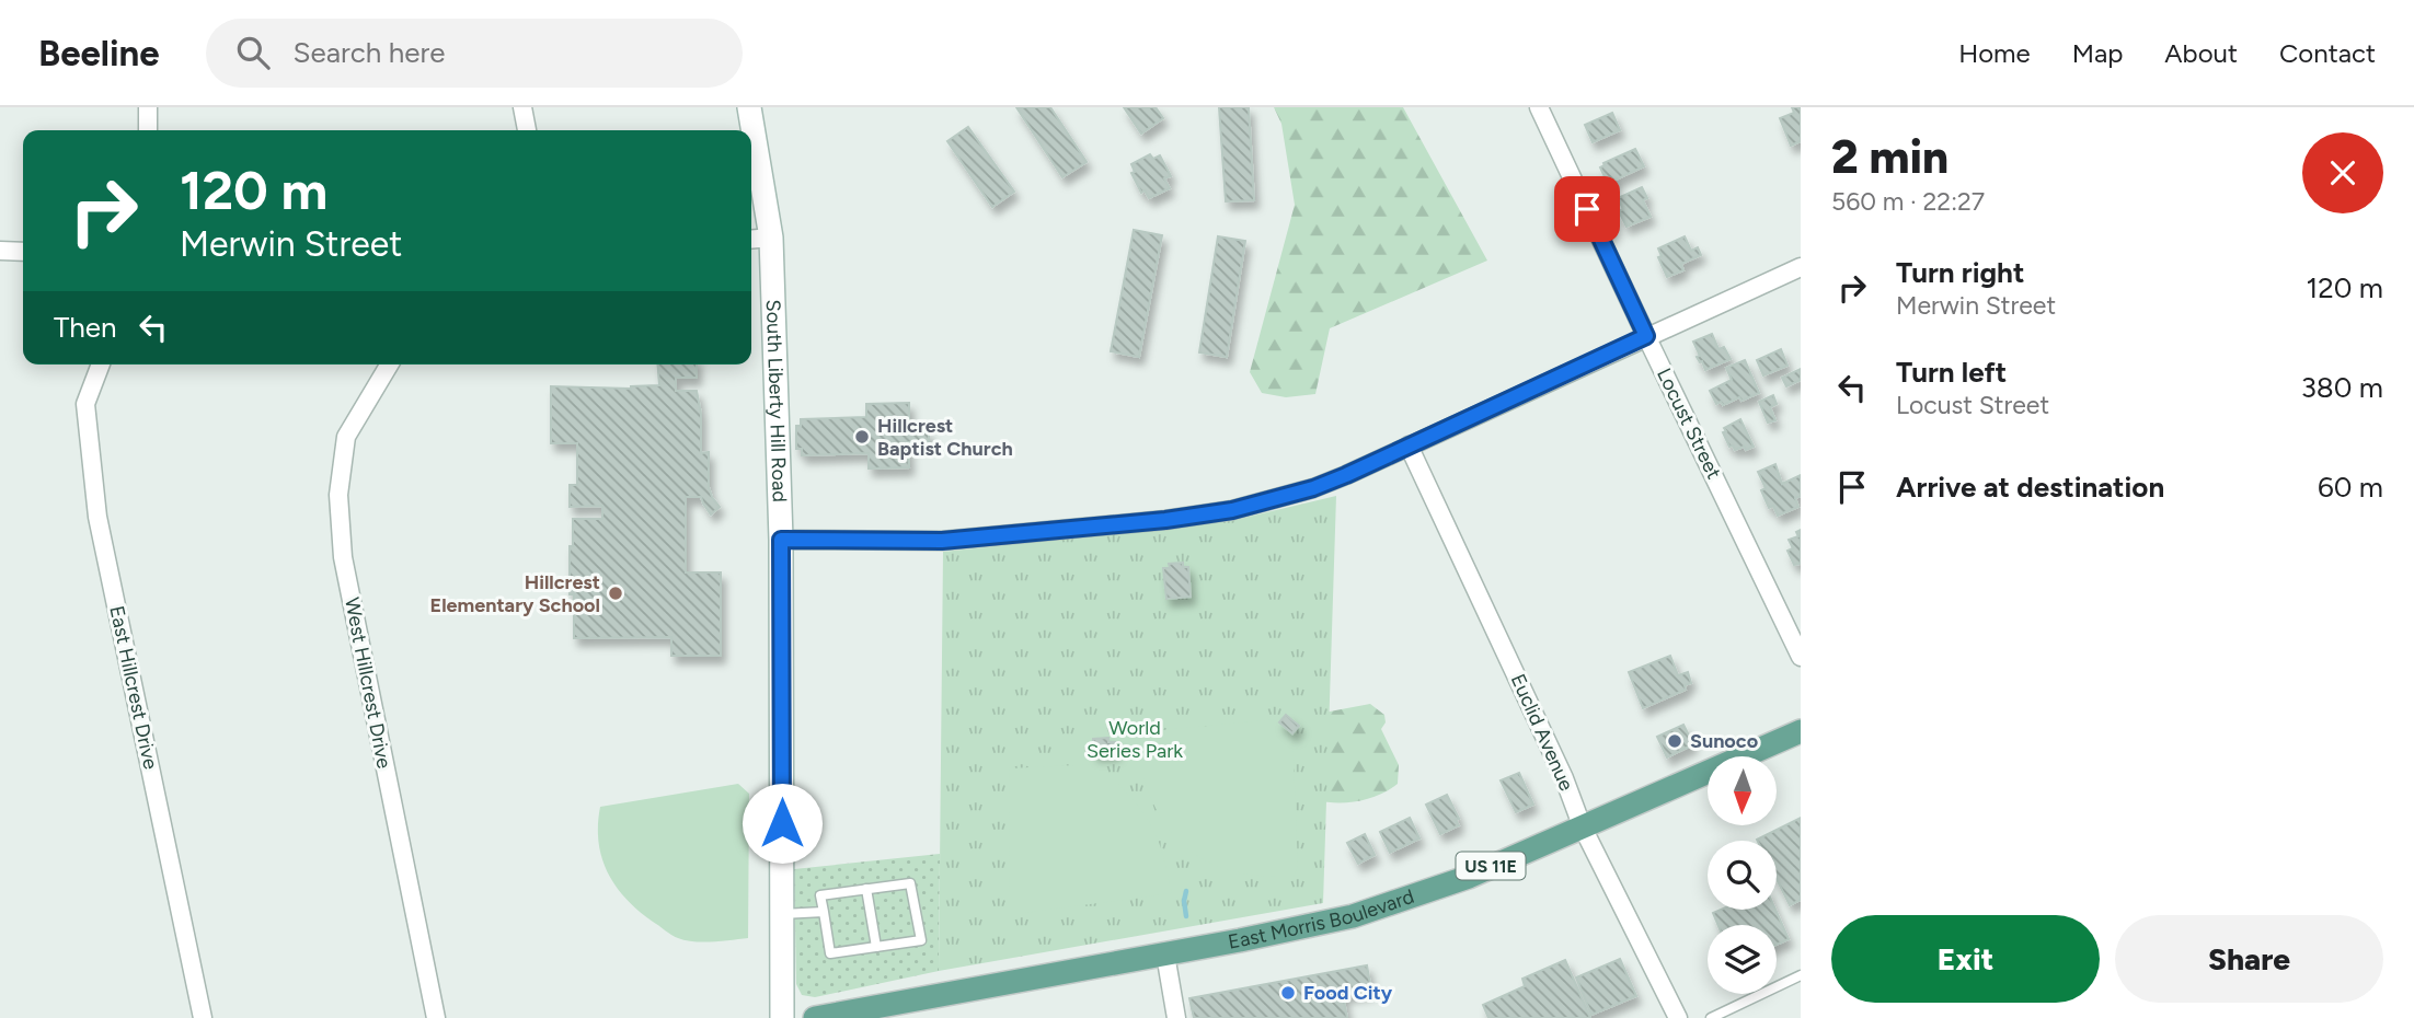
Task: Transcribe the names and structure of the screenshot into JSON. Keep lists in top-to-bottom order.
{
  "streets": {
    "main road": ["US 11E", "East Morris Boulevard"],
    "street": [
      "South Liberty Hill Road",
      "Locust Street",
      "West Hillcrest Drive",
      "East Hillcrest Drive",
      "Euclid Avenue"
    ]
  },
  "crossings": [
    ["Euclid Avenue", "East Morris Boulevard"]
  ],
  "parks": ["World Series Park"],
  "places": [
    "Hillcrest Baptist Church",
    "Hillcrest Elementary School",
    "Sunoco",
    "Food City"
  ],
  "north": "bottom",
  "page": {
    "header": "Beeline",
    "search": "Search here",
    "nav": [
      "Home",
      "Map",
      "About",
      "Contact"
    ],
    "heading": ["2 min", "560 m · 22:27"],
    "turn": ["120 m", "Merwin Street"],
    "list": [
      {
        "name": "Turn right",
        "note": "Merwin Street",
        "value": "120 m"
      },
      {
        "name": "Turn left",
        "note": "Locust Street",
        "value": "380 m"
      },
      {
        "name": "Arrive at destination",
        "value": "60 m"
      }
    ],
    "then": "Then",
    "buttons": ["Exit", "Share"]
  }
}
